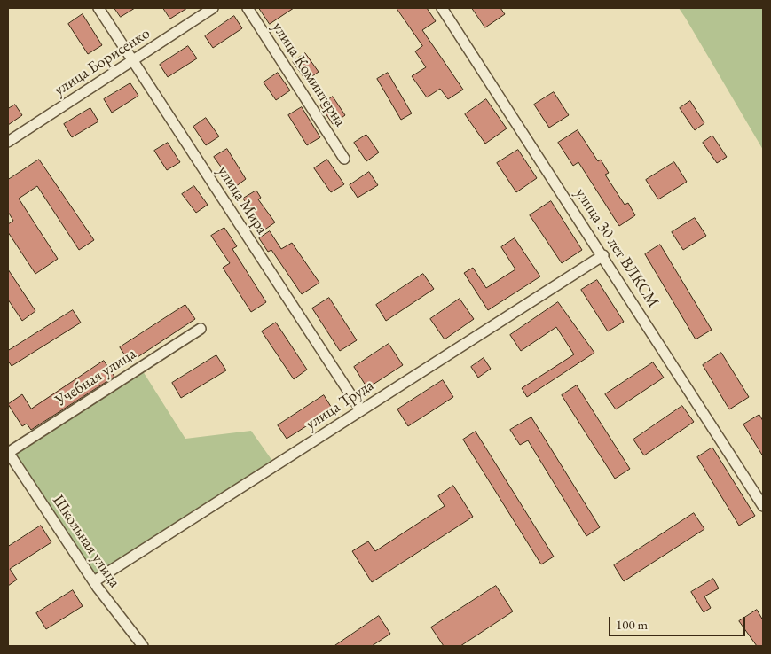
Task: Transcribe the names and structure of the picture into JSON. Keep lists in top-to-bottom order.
{
  "streets": {
    "street": [
      "улица Борисенко",
      "улица Коминтерна",
      "улица Мира",
      "улица 30 лет ВЛКСМ",
      "Учебная улица",
      "улица Труда",
      "Школьная улица"
    ]
  },
  "crossings": [
    ["улица Борисенко", "улица Мира"],
    ["улица Мира", "улица Труда"],
    ["улица 30 лет ВЛКСМ", "улица Труда"],
    ["Учебная улица", "Школьная улица"],
    ["улица Труда", "Школьная улица"]
  ],
  "scale_bar": "100 m"
}
